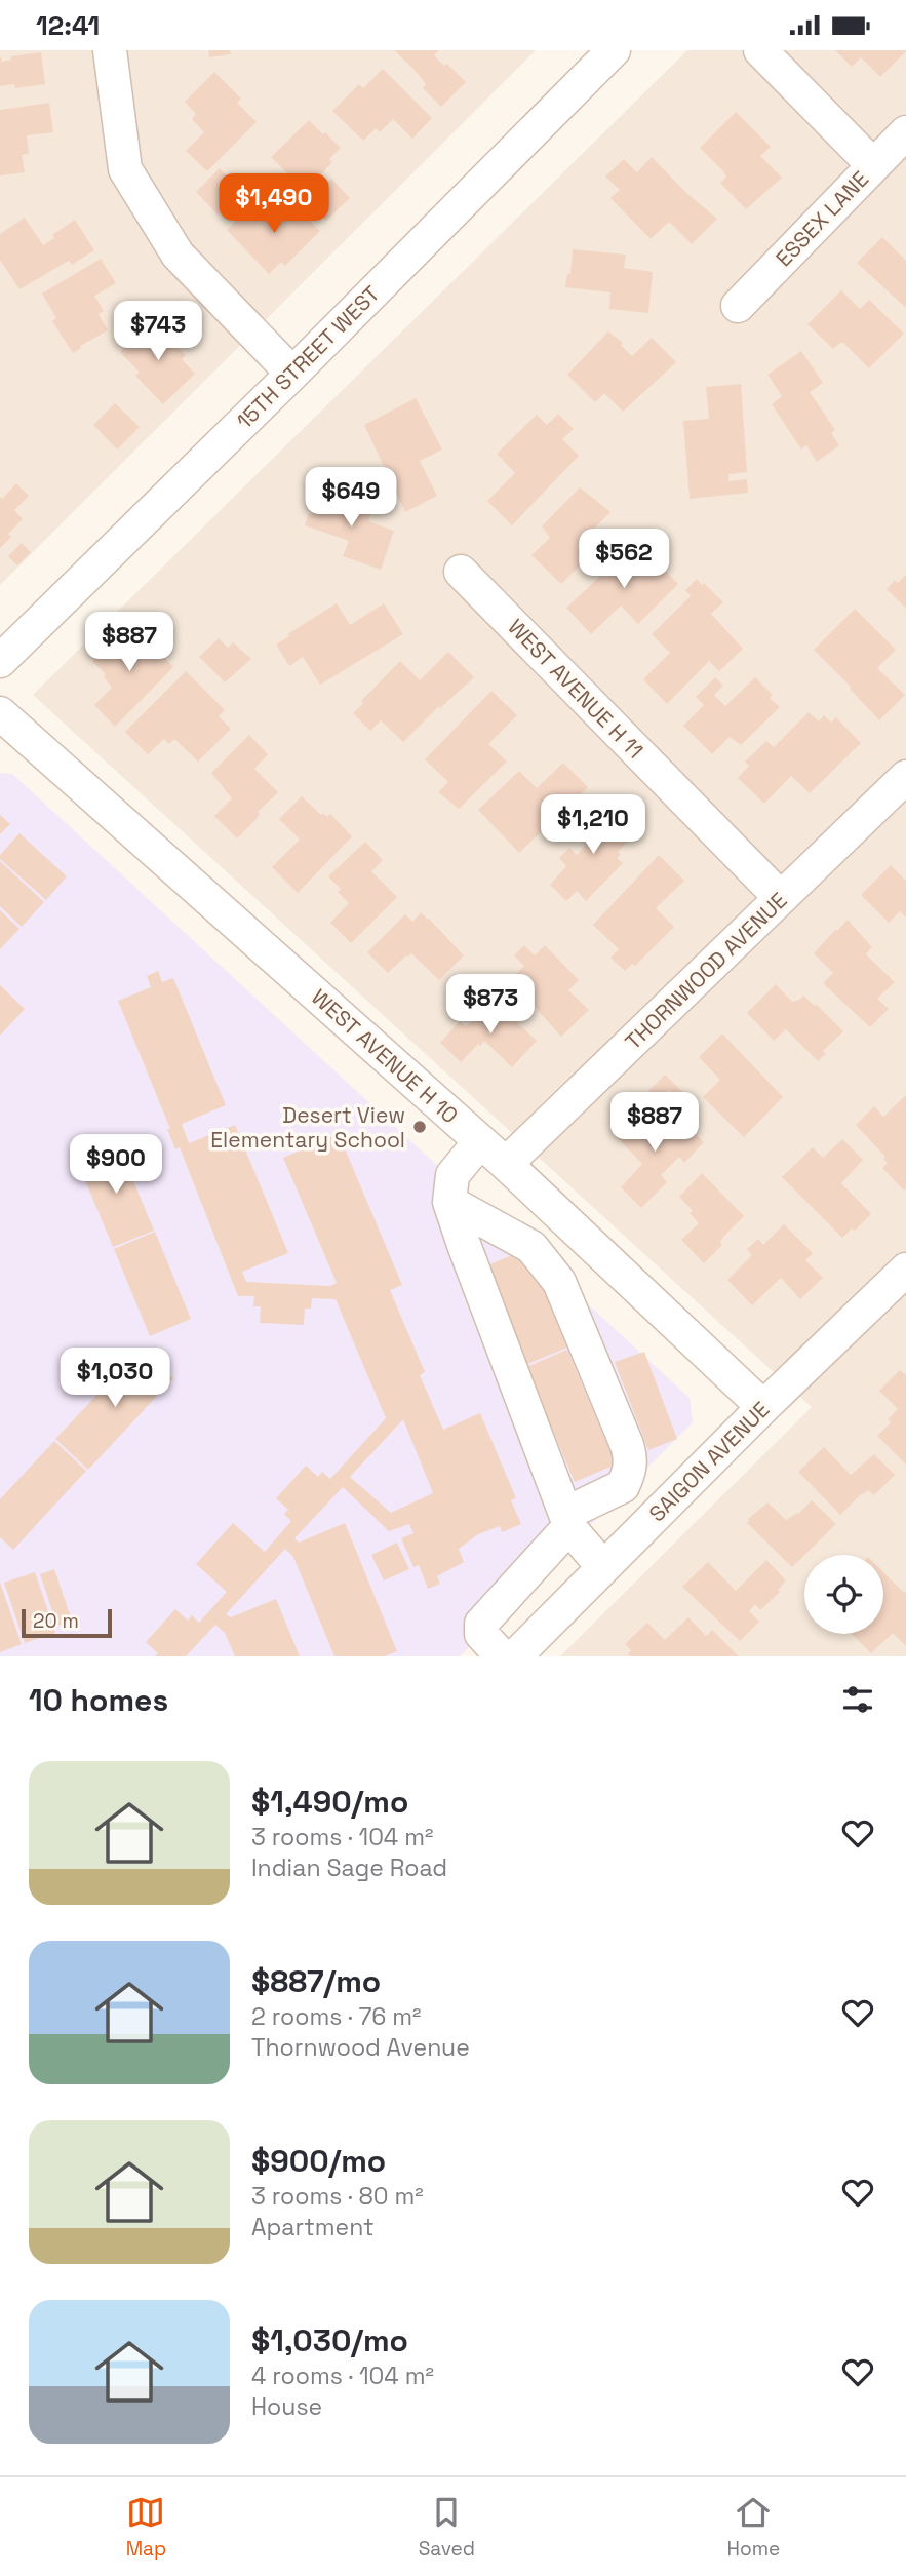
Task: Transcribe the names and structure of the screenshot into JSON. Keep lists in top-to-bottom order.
{
  "streets": {
    "street": [
      "ESSEX LANE",
      "15TH STREET WEST",
      "WEST AVENUE H 11",
      "THORNWOOD AVENUE",
      "WEST AVENUE H 10",
      "SAIGON AVENUE"
    ]
  },
  "crossings": [
    ["WEST AVENUE H 11", "THORNWOOD AVENUE"],
    ["THORNWOOD AVENUE", "WEST AVENUE H 10"],
    ["WEST AVENUE H 10", "SAIGON AVENUE"]
  ],
  "places": ["Desert View Elementary School"],
  "scale_bar": "20 m",
  "page": {
    "status": "12:41",
    "price": [
      "$1,490",
      "$743",
      "$649",
      "$562",
      "$887",
      "$1,210",
      "$873",
      "$887",
      "$900",
      "$1,030"
    ],
    "scale": "20 m",
    "heading": "10 homes",
    "list": [
      {
        "name": "$1,490/mo",
        "note": "3 rooms · 104 m² · Indian Sage Road"
      },
      {
        "name": "$887/mo",
        "note": "2 rooms · 76 m² · Thornwood Avenue"
      },
      {
        "name": "$900/mo",
        "note": "3 rooms · 80 m² · Apartment"
      },
      {
        "name": "$1,030/mo",
        "note": "4 rooms · 104 m² · House"
      }
    ],
    "tabs": ["Map", "Saved", "Home"]
  }
}
